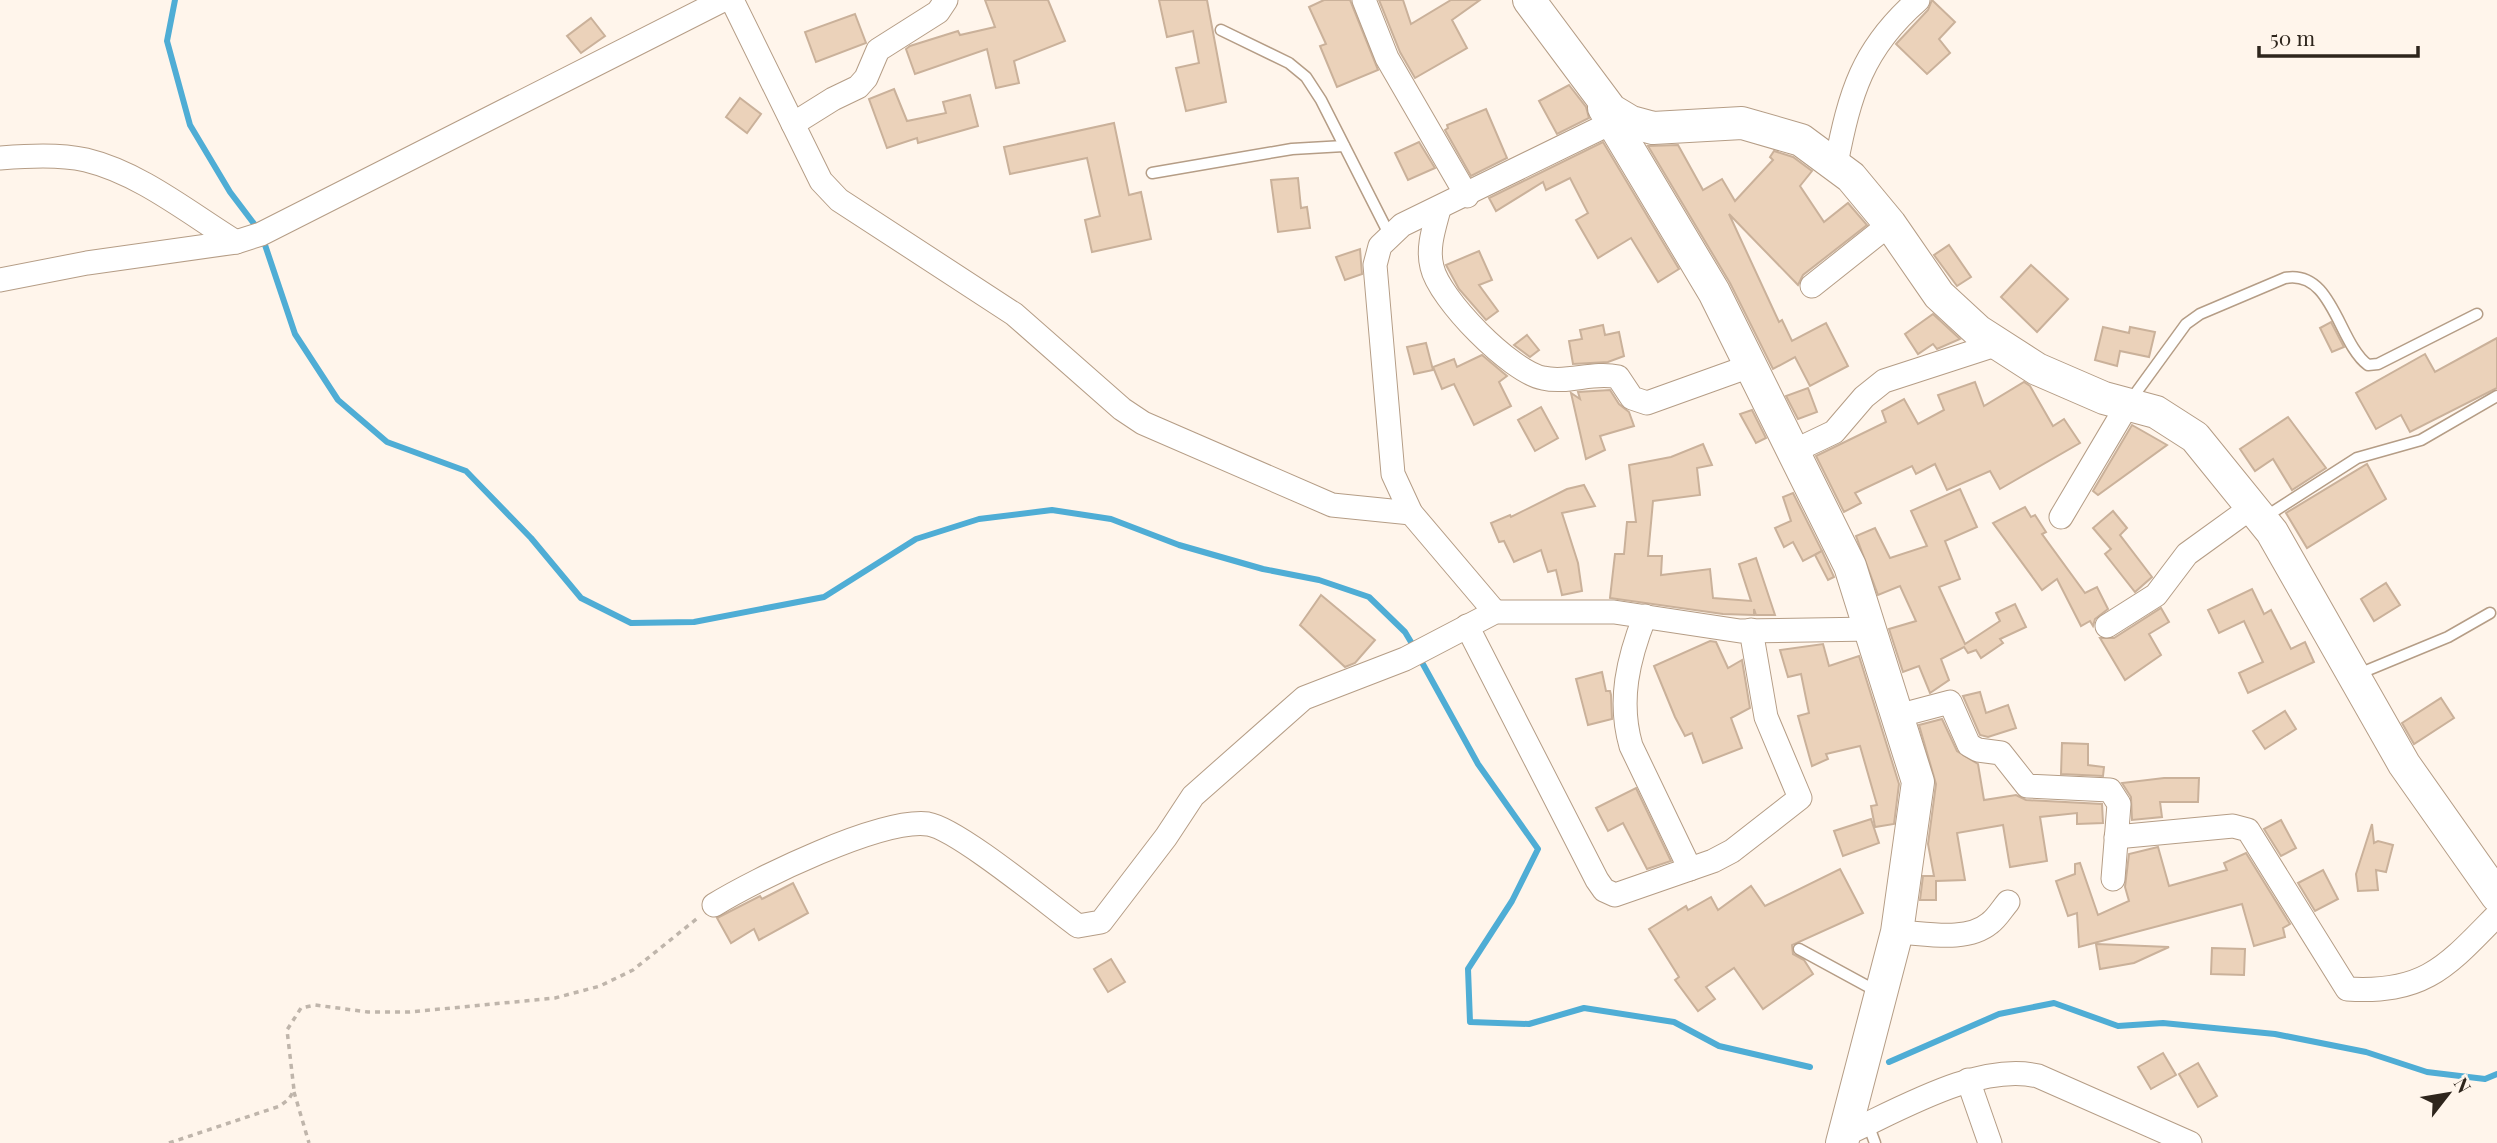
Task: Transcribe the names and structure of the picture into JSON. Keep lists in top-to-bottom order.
{
  "scale_bar": "50 m",
  "north": "top right"
}
